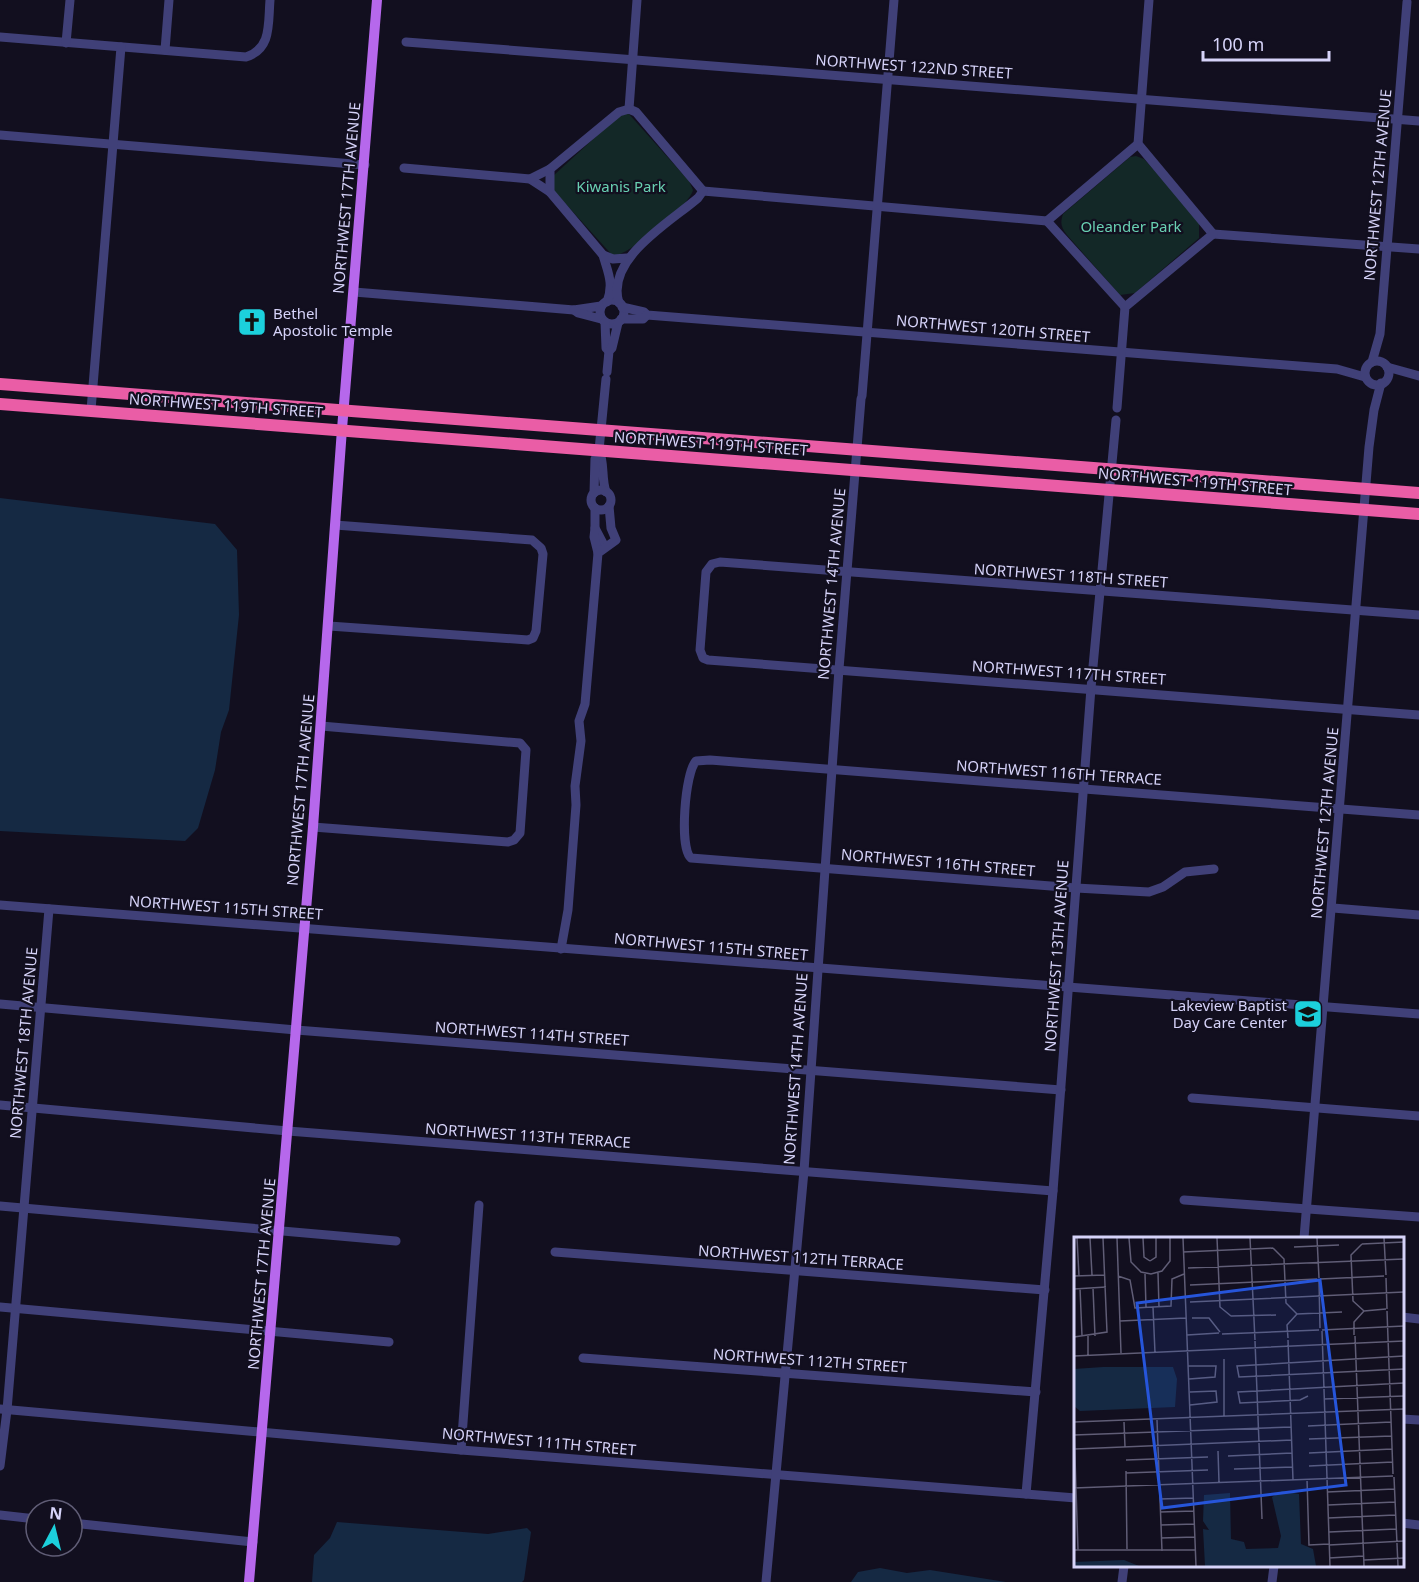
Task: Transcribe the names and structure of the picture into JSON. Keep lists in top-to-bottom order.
{
  "streets": {
    "highway": ["NORTHWEST 119TH STREET"],
    "main road": ["NORTHWEST 17TH AVENUE"],
    "street": [
      "NORTHWEST 122ND STREET",
      "NORTHWEST 12TH AVENUE",
      "NORTHWEST 120TH STREET",
      "NORTHWEST 118TH STREET",
      "NORTHWEST 14TH AVENUE",
      "NORTHWEST 117TH STREET",
      "NORTHWEST 116TH TERRACE",
      "NORTHWEST 116TH STREET",
      "NORTHWEST 115TH STREET",
      "NORTHWEST 13TH AVENUE",
      "NORTHWEST 114TH STREET",
      "NORTHWEST 18TH AVENUE",
      "NORTHWEST 113TH TERRACE",
      "NORTHWEST 112TH TERRACE",
      "NORTHWEST 112TH STREET",
      "NORTHWEST 111TH STREET"
    ]
  },
  "crossings": [
    ["NORTHWEST 122ND STREET", "NORTHWEST 12TH AVENUE"],
    ["NORTHWEST 122ND STREET", "NORTHWEST 14TH AVENUE"],
    ["NORTHWEST 12TH AVENUE", "NORTHWEST 120TH STREET"],
    ["NORTHWEST 12TH AVENUE", "NORTHWEST 119TH STREET"],
    ["NORTHWEST 12TH AVENUE", "NORTHWEST 118TH STREET"],
    ["NORTHWEST 12TH AVENUE", "NORTHWEST 117TH STREET"],
    ["NORTHWEST 12TH AVENUE", "NORTHWEST 116TH TERRACE"],
    ["NORTHWEST 12TH AVENUE", "NORTHWEST 115TH STREET"],
    ["NORTHWEST 17TH AVENUE", "NORTHWEST 120TH STREET"],
    ["NORTHWEST 17TH AVENUE", "NORTHWEST 119TH STREET"],
    ["NORTHWEST 17TH AVENUE", "NORTHWEST 115TH STREET"],
    ["NORTHWEST 17TH AVENUE", "NORTHWEST 114TH STREET"],
    ["NORTHWEST 17TH AVENUE", "NORTHWEST 113TH TERRACE"],
    ["NORTHWEST 17TH AVENUE", "NORTHWEST 111TH STREET"],
    ["NORTHWEST 120TH STREET", "NORTHWEST 14TH AVENUE"],
    ["NORTHWEST 119TH STREET", "NORTHWEST 14TH AVENUE"],
    ["NORTHWEST 119TH STREET", "NORTHWEST 13TH AVENUE"],
    ["NORTHWEST 118TH STREET", "NORTHWEST 14TH AVENUE"],
    ["NORTHWEST 118TH STREET", "NORTHWEST 117TH STREET"],
    ["NORTHWEST 118TH STREET", "NORTHWEST 13TH AVENUE"],
    ["NORTHWEST 14TH AVENUE", "NORTHWEST 117TH STREET"],
    ["NORTHWEST 14TH AVENUE", "NORTHWEST 116TH TERRACE"],
    ["NORTHWEST 14TH AVENUE", "NORTHWEST 116TH STREET"],
    ["NORTHWEST 14TH AVENUE", "NORTHWEST 115TH STREET"],
    ["NORTHWEST 14TH AVENUE", "NORTHWEST 114TH STREET"],
    ["NORTHWEST 14TH AVENUE", "NORTHWEST 113TH TERRACE"],
    ["NORTHWEST 14TH AVENUE", "NORTHWEST 112TH TERRACE"],
    ["NORTHWEST 14TH AVENUE", "NORTHWEST 112TH STREET"],
    ["NORTHWEST 14TH AVENUE", "NORTHWEST 111TH STREET"],
    ["NORTHWEST 117TH STREET", "NORTHWEST 13TH AVENUE"],
    ["NORTHWEST 116TH TERRACE", "NORTHWEST 116TH STREET"],
    ["NORTHWEST 116TH TERRACE", "NORTHWEST 13TH AVENUE"],
    ["NORTHWEST 116TH STREET", "NORTHWEST 13TH AVENUE"],
    ["NORTHWEST 115TH STREET", "NORTHWEST 13TH AVENUE"],
    ["NORTHWEST 115TH STREET", "NORTHWEST 18TH AVENUE"],
    ["NORTHWEST 13TH AVENUE", "NORTHWEST 114TH STREET"],
    ["NORTHWEST 13TH AVENUE", "NORTHWEST 113TH TERRACE"],
    ["NORTHWEST 13TH AVENUE", "NORTHWEST 112TH TERRACE"],
    ["NORTHWEST 13TH AVENUE", "NORTHWEST 112TH STREET"],
    ["NORTHWEST 13TH AVENUE", "NORTHWEST 111TH STREET"],
    ["NORTHWEST 114TH STREET", "NORTHWEST 18TH AVENUE"],
    ["NORTHWEST 18TH AVENUE", "NORTHWEST 113TH TERRACE"],
    ["NORTHWEST 18TH AVENUE", "NORTHWEST 111TH STREET"]
  ],
  "parks": ["Kiwanis Park", "Oleander Park"],
  "places": {
    "church": ["Bethel Apostolic Temple"],
    "school or university": ["Lakeview Baptist Day Care Center"]
  },
  "scale_bar": "100 m",
  "north": "top"
}
